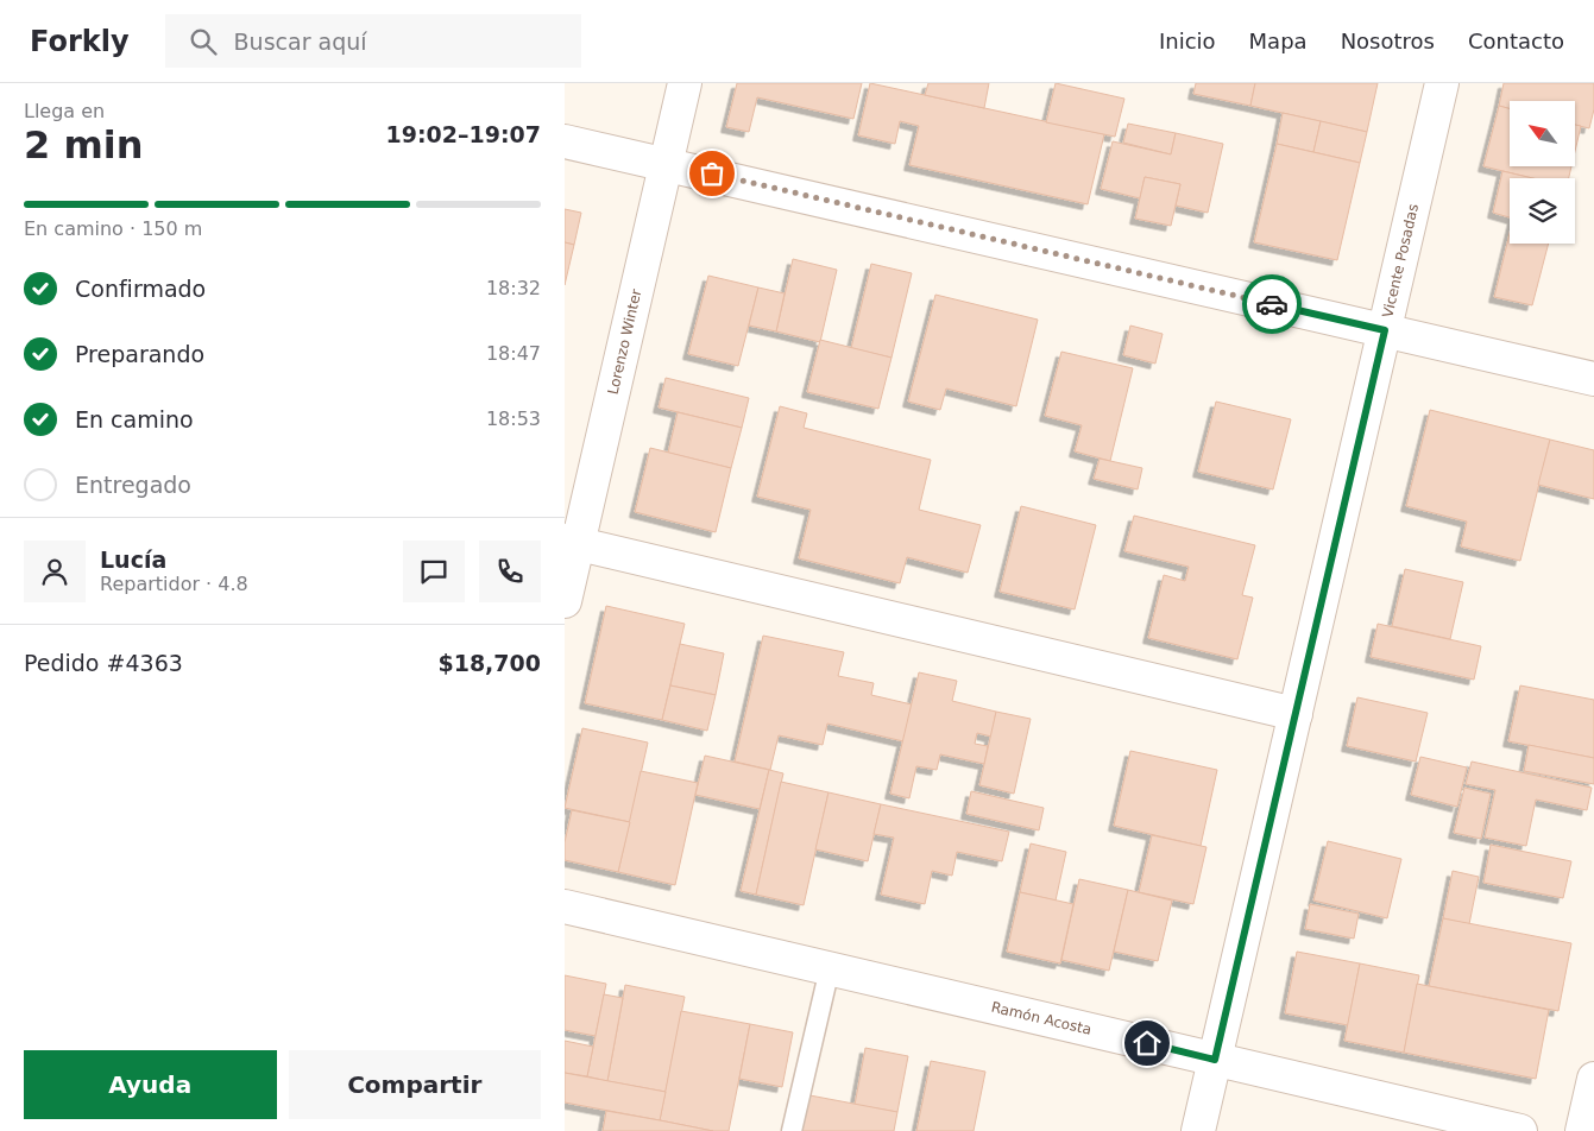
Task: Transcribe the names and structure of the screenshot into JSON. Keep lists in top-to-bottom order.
{
  "streets": {
    "street": ["Vicente Posadas", "Lorenzo Winter", "Ramón Acosta"]
  },
  "crossings": [
    ["Vicente Posadas", "Ramón Acosta"]
  ],
  "north": "top left",
  "page": {
    "header": "Forkly",
    "search": "Buscar aquí",
    "nav": [
      "Inicio",
      "Mapa",
      "Nosotros",
      "Contacto"
    ],
    "heading": ["2 min", "Llega en", "19:02–19:07"],
    "panel": [
      "Lucía",
      "Repartidor · 4.8",
      "Pedido #4363",
      "$18,700"
    ],
    "bar": "En camino · 150 m",
    "list": [
      ["Confirmado", "18:32"],
      ["Preparando", "18:47"],
      ["En camino", "18:53"],
      "Entregado"
    ],
    "buttons": ["Ayuda", "Compartir"]
  }
}
